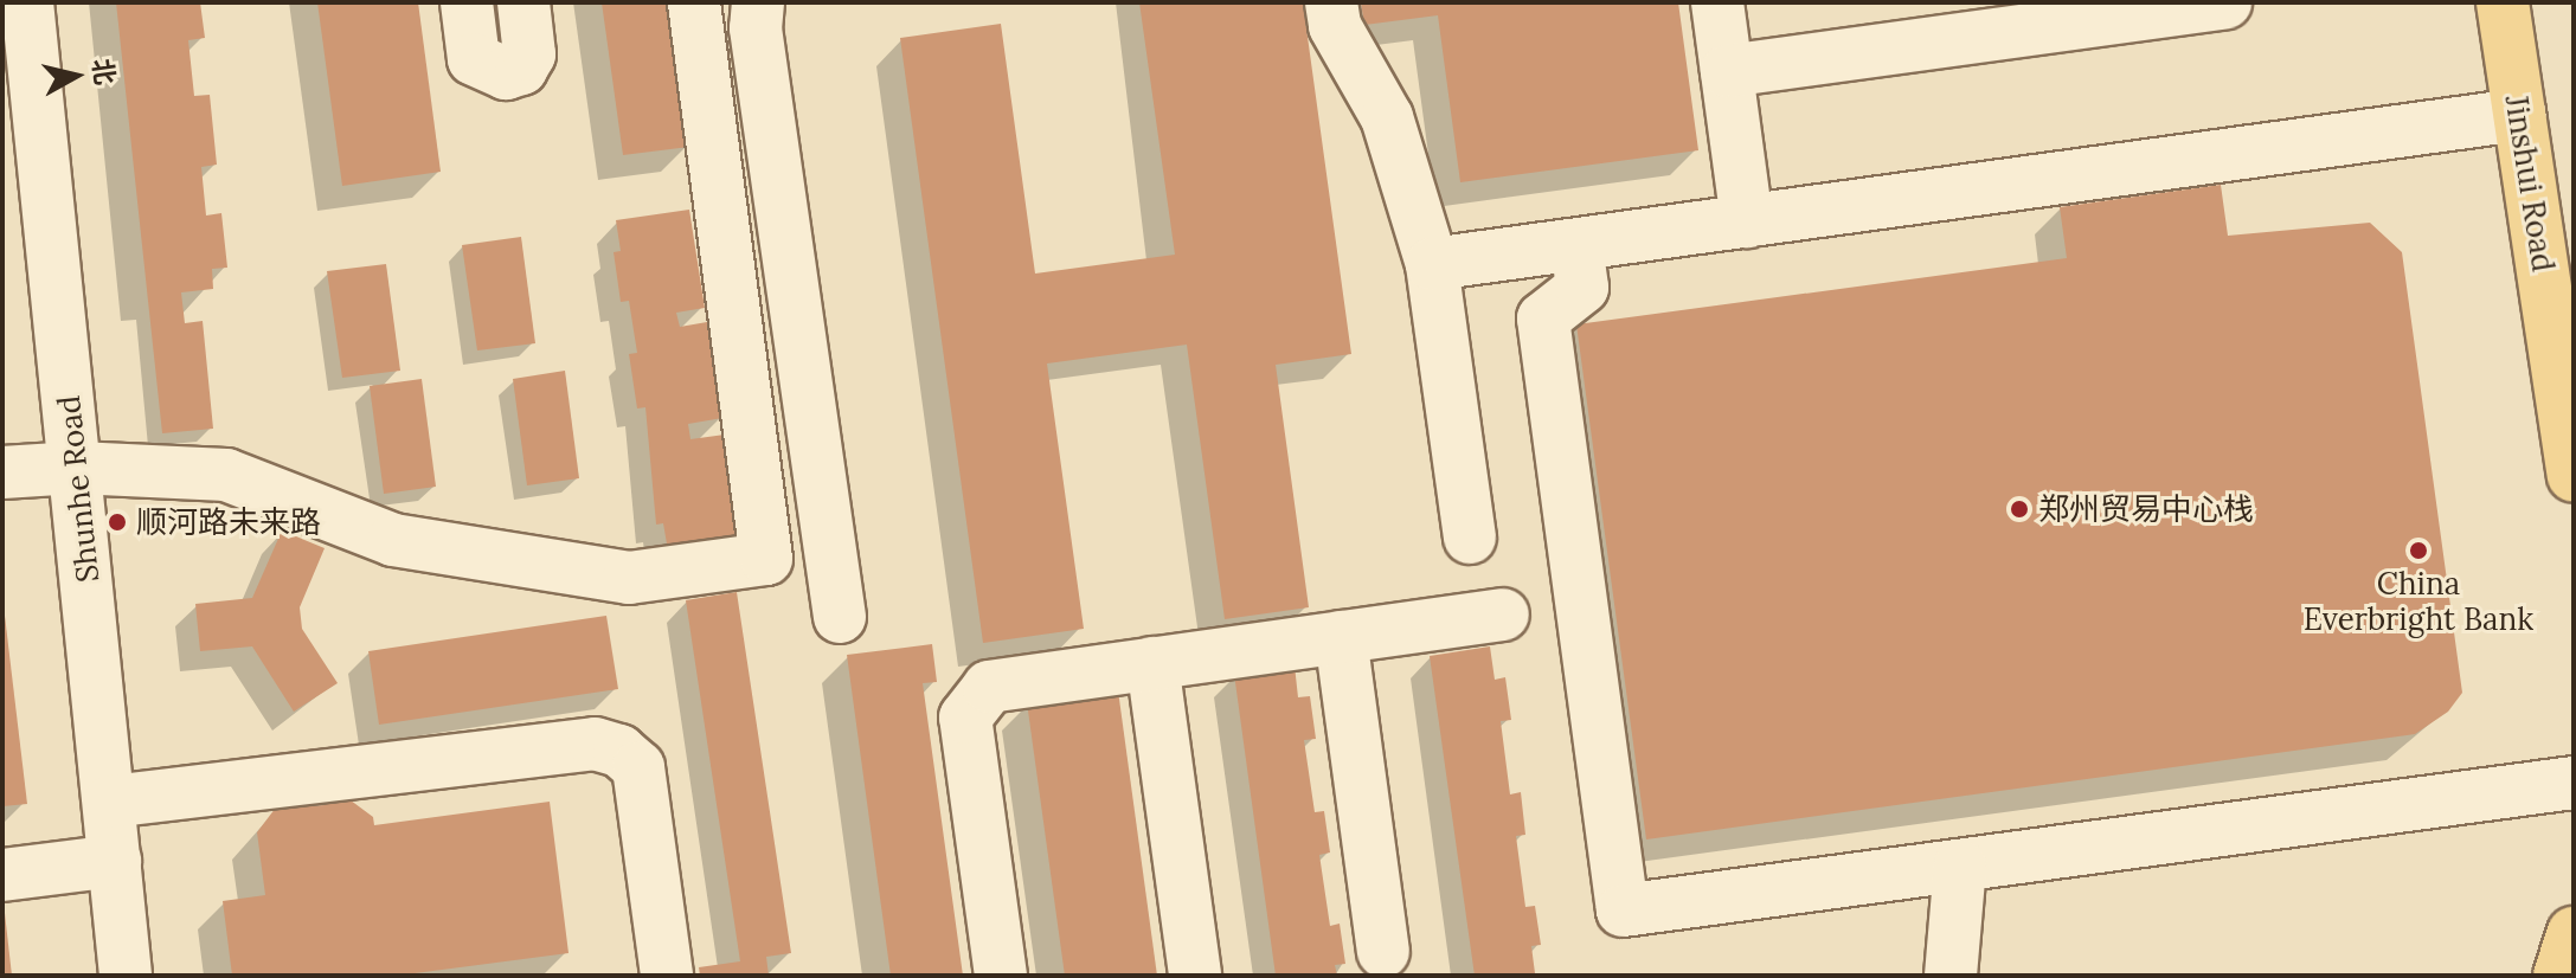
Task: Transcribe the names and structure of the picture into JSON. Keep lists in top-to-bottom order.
{
  "streets": {
    "main road": ["Jinshui Road"],
    "street": ["Shunhe Road"]
  },
  "places": ["郑州贸易中心栈", "顺河路未来路", "China Everbright Bank"],
  "north": "right"
}
